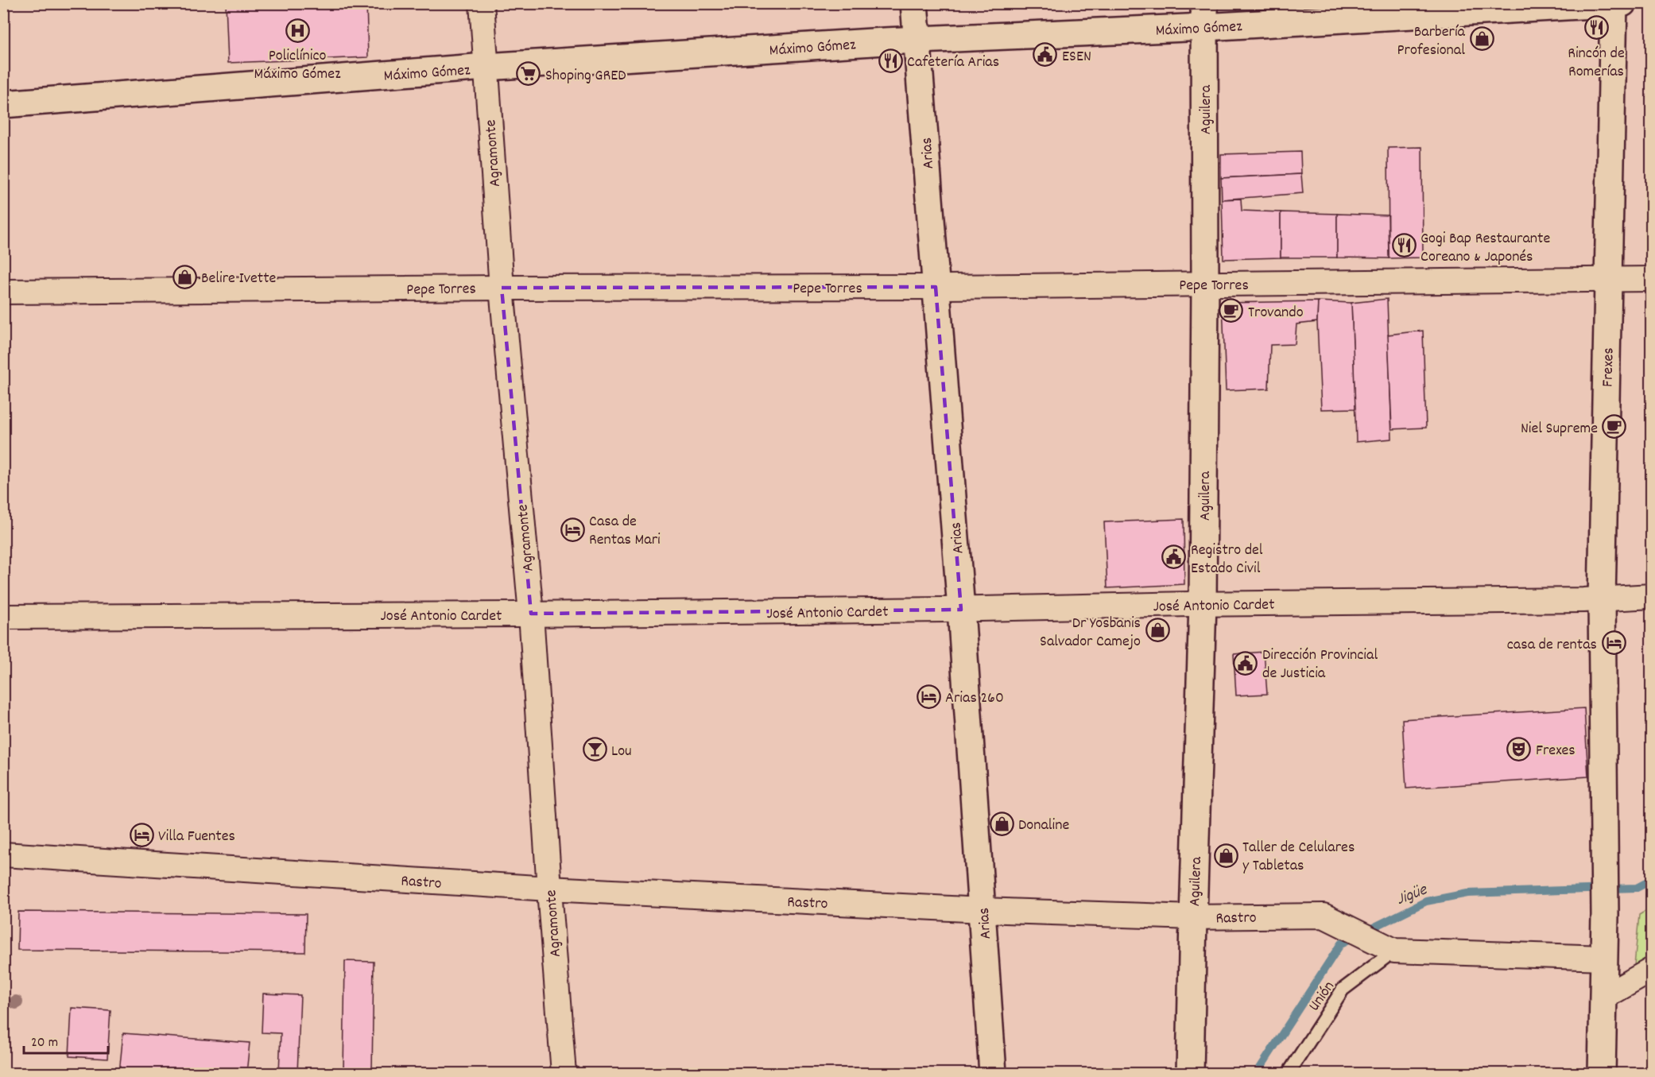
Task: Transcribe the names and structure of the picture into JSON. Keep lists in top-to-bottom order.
{
  "streets": {
    "street": [
      "Máximo Gómez",
      "Aguilera",
      "Agramonte",
      "Arias",
      "Pepe Torres",
      "Frexes",
      "José Antonio Cardet",
      "Rastro"
    ],
    "lane": ["Unión"]
  },
  "crossings": [
    ["Máximo Gómez", "Aguilera"],
    ["Máximo Gómez", "Agramonte"],
    ["Máximo Gómez", "Arias"],
    ["Máximo Gómez", "Frexes"],
    ["Aguilera", "Pepe Torres"],
    ["Aguilera", "José Antonio Cardet"],
    ["Aguilera", "Rastro"],
    ["Agramonte", "Pepe Torres"],
    ["Agramonte", "José Antonio Cardet"],
    ["Agramonte", "Rastro"],
    ["Arias", "Pepe Torres"],
    ["Arias", "José Antonio Cardet"],
    ["Arias", "Rastro"],
    ["Pepe Torres", "Frexes"],
    ["Frexes", "José Antonio Cardet"],
    ["Frexes", "Rastro"],
    ["Rastro", "Unión"]
  ],
  "water": ["Jigüe"],
  "places": {
    "restaurant": ["Rincón de Romerías", "Cafetería Arias", "Gogi Bap Restaurante Coreano & Japonés"],
    "hospital": ["Policlínico Máximo Gómez"],
    "shop": [
      "Barbería Profesional",
      "Belire Ivette",
      "Dr Yosbanis Salvador Camejo",
      "Donaline",
      "Taller de Celulares y Tabletas"
    ],
    "public building": ["ESEN", "Registro del Estado Civil", "Dirección Provincial de Justicia"],
    "supermarket": ["Shoping GRED"],
    "cafe": ["Trovando", "Niel Supreme"],
    "hotel": [
      "Casa de Rentas Mari",
      "casa de rentas",
      "Arias 260",
      "Villa Fuentes"
    ],
    "theatre": ["Frexes"],
    "bar": ["Lou"]
  },
  "scale_bar": "20 m"
}
